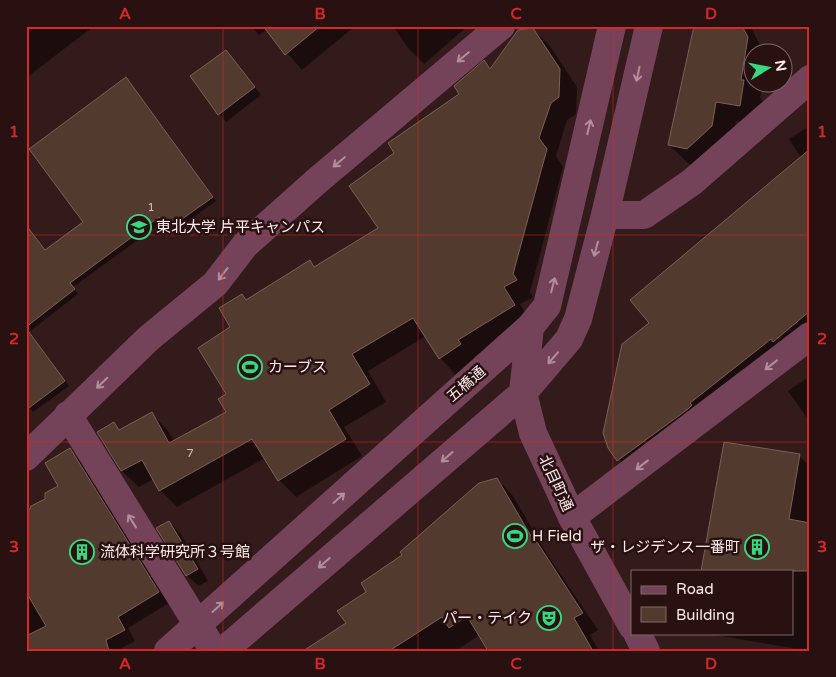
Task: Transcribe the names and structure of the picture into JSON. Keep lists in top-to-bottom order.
{
  "streets": {
    "street": ["五橋通", "北目町通"]
  },
  "crossings": [
    ["五橋通", "北目町通"]
  ],
  "places": {
    "school or university": ["東北大学 片平キャンパス"],
    "sports": ["カーブス", "H Field"],
    "building": ["ザ・レジデンス一番町", "流体科学研究所３号館"],
    "theatre": ["パー・テイク"]
  },
  "house_numbers": ["1", "7"],
  "legend": ["Road", "Building"],
  "north": "right",
  "grid": {
    "columns": [
      "A",
      "B",
      "C",
      "D"
    ],
    "rows": ["1", "2", "3"]
  }
}
